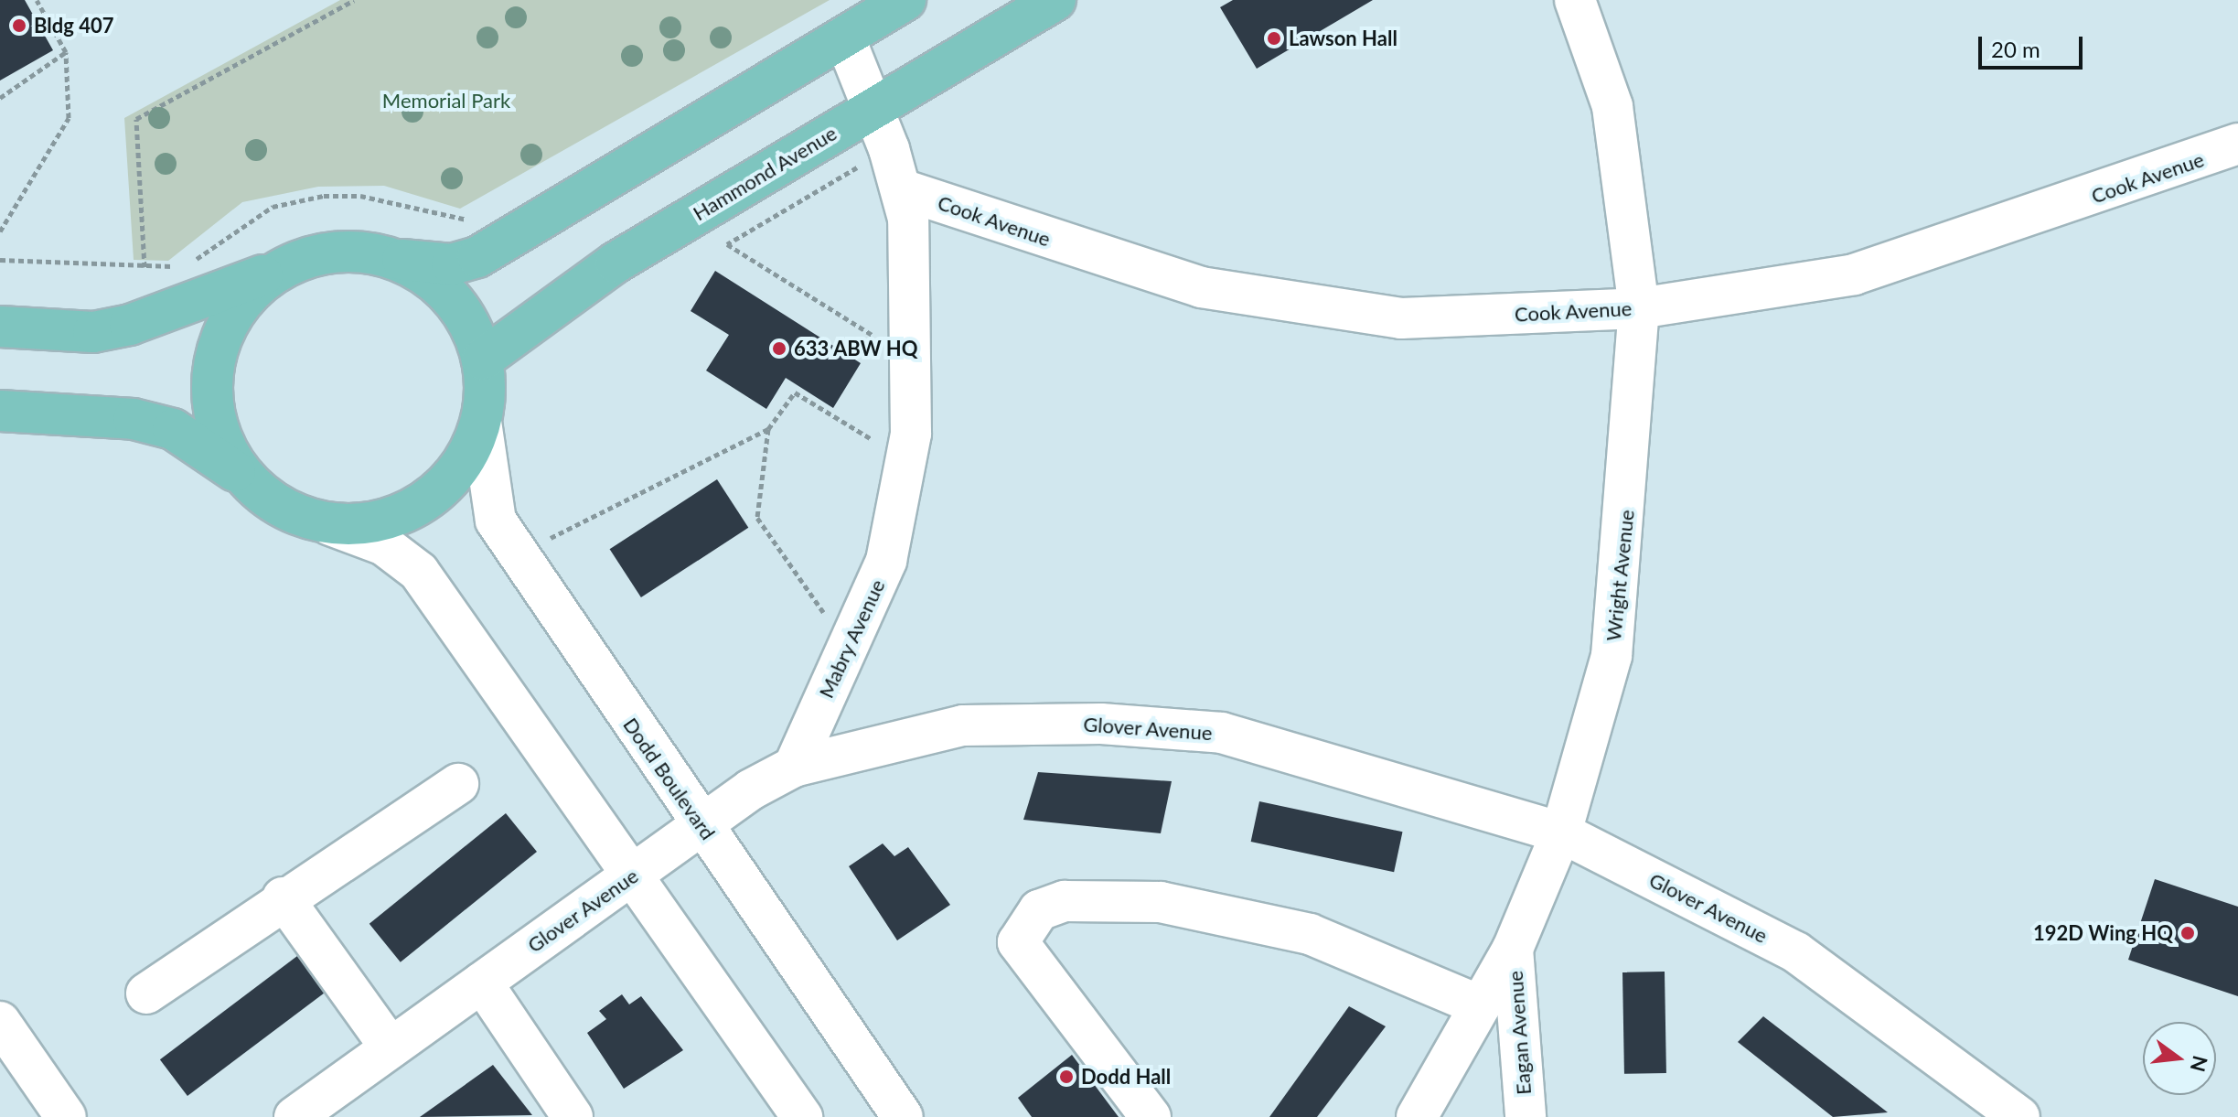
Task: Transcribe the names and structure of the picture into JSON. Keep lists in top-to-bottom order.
{
  "streets": {
    "main road": ["Hammond Avenue"],
    "street": [
      "Cook Avenue",
      "Wright Avenue",
      "Mabry Avenue",
      "Glover Avenue",
      "Dodd Boulevard",
      "Eagan Avenue"
    ]
  },
  "crossings": [
    ["Hammond Avenue", "Mabry Avenue"],
    ["Cook Avenue", "Wright Avenue"],
    ["Cook Avenue", "Mabry Avenue"],
    ["Wright Avenue", "Glover Avenue"],
    ["Wright Avenue", "Eagan Avenue"],
    ["Mabry Avenue", "Glover Avenue"],
    ["Glover Avenue", "Dodd Boulevard"]
  ],
  "parks": ["Memorial Park"],
  "places": [
    "Bldg 407",
    "Lawson Hall",
    "633 ABW HQ",
    "192D Wing HQ",
    "Dodd Hall"
  ],
  "scale_bar": "20 m",
  "north": "right"
}
